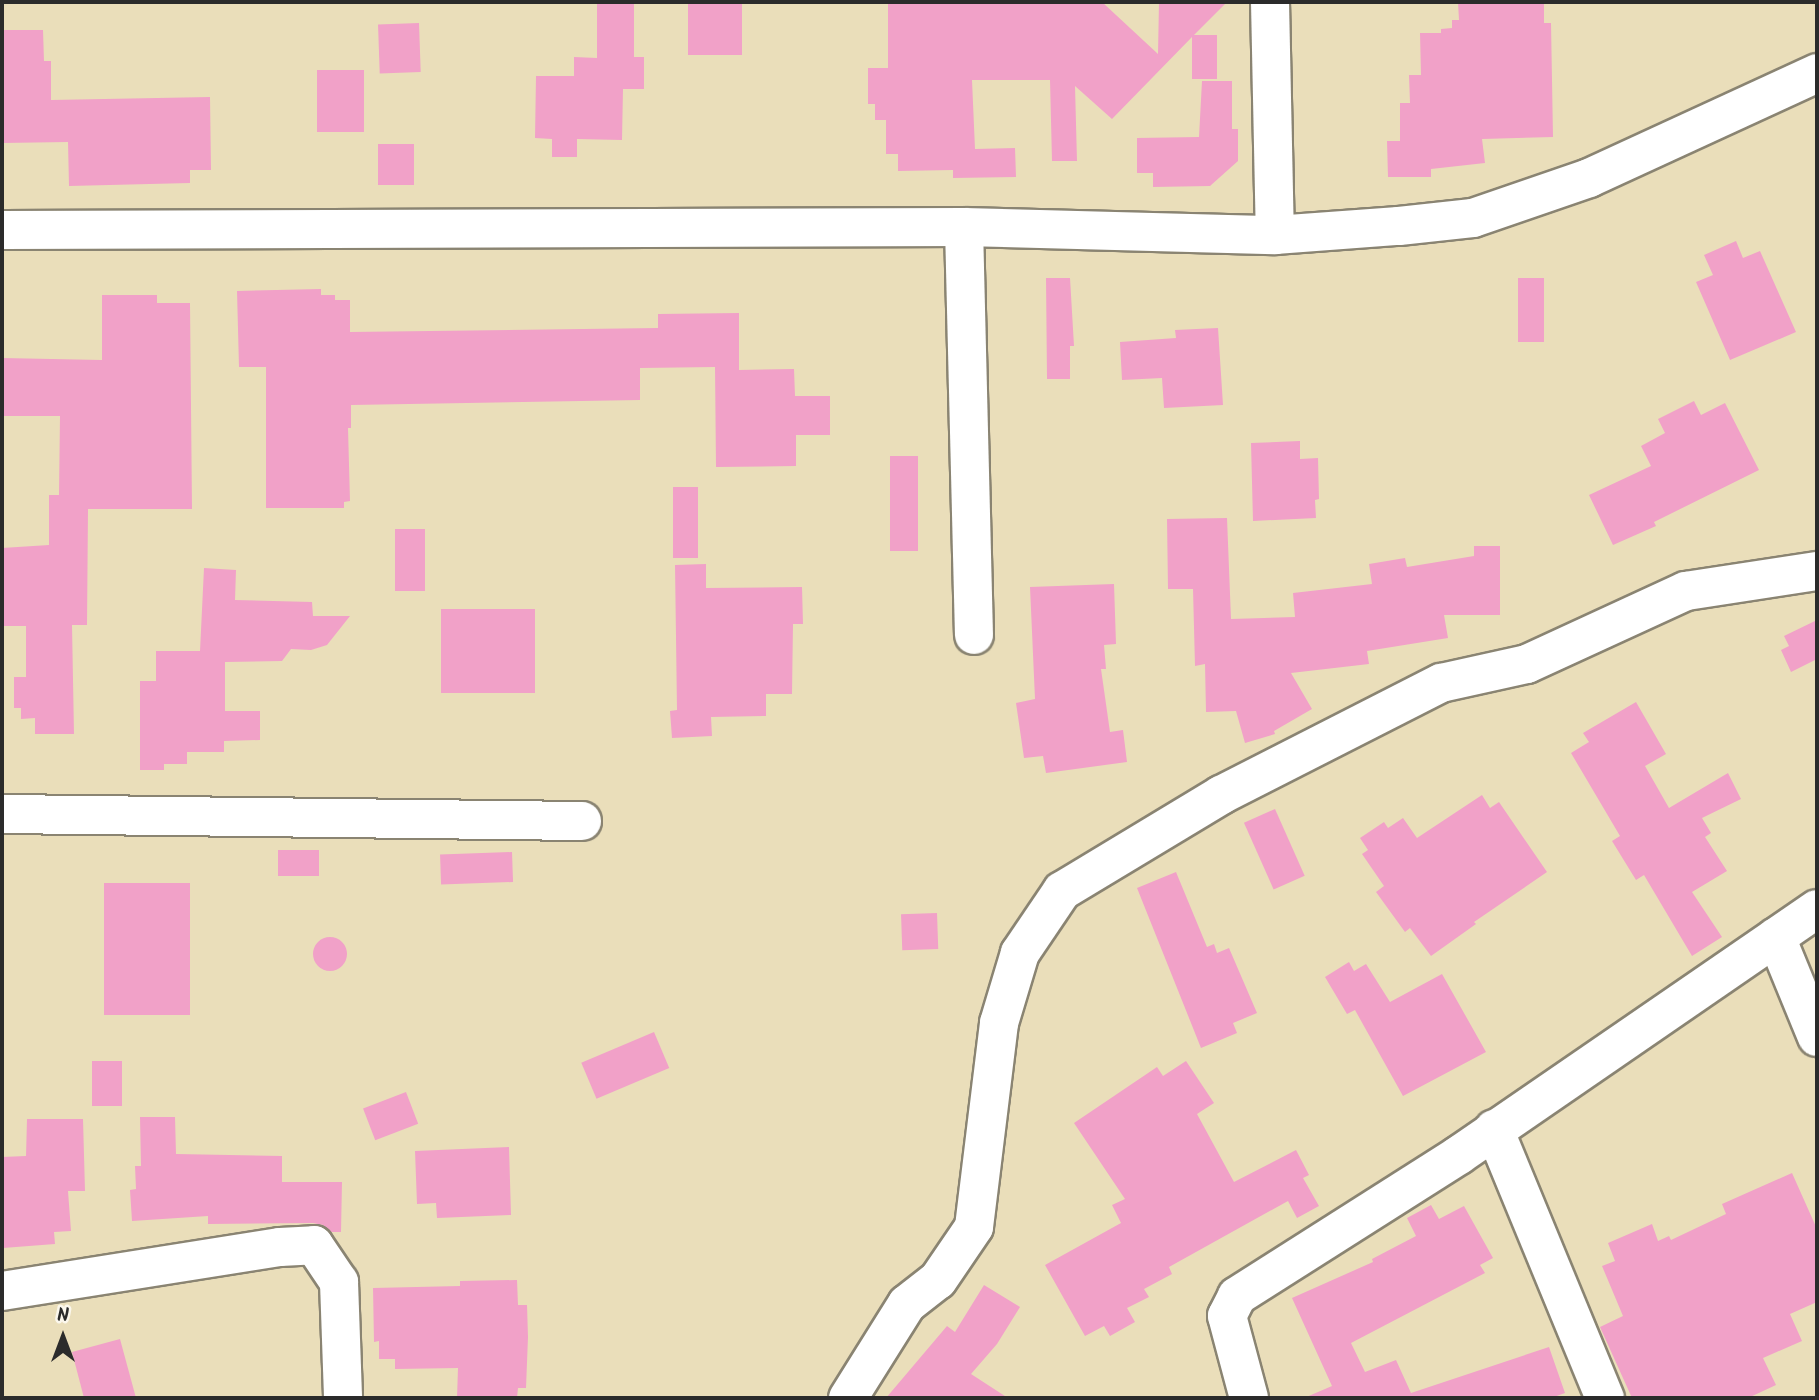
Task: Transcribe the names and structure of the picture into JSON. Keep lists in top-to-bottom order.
{
  "north": "top"
}
